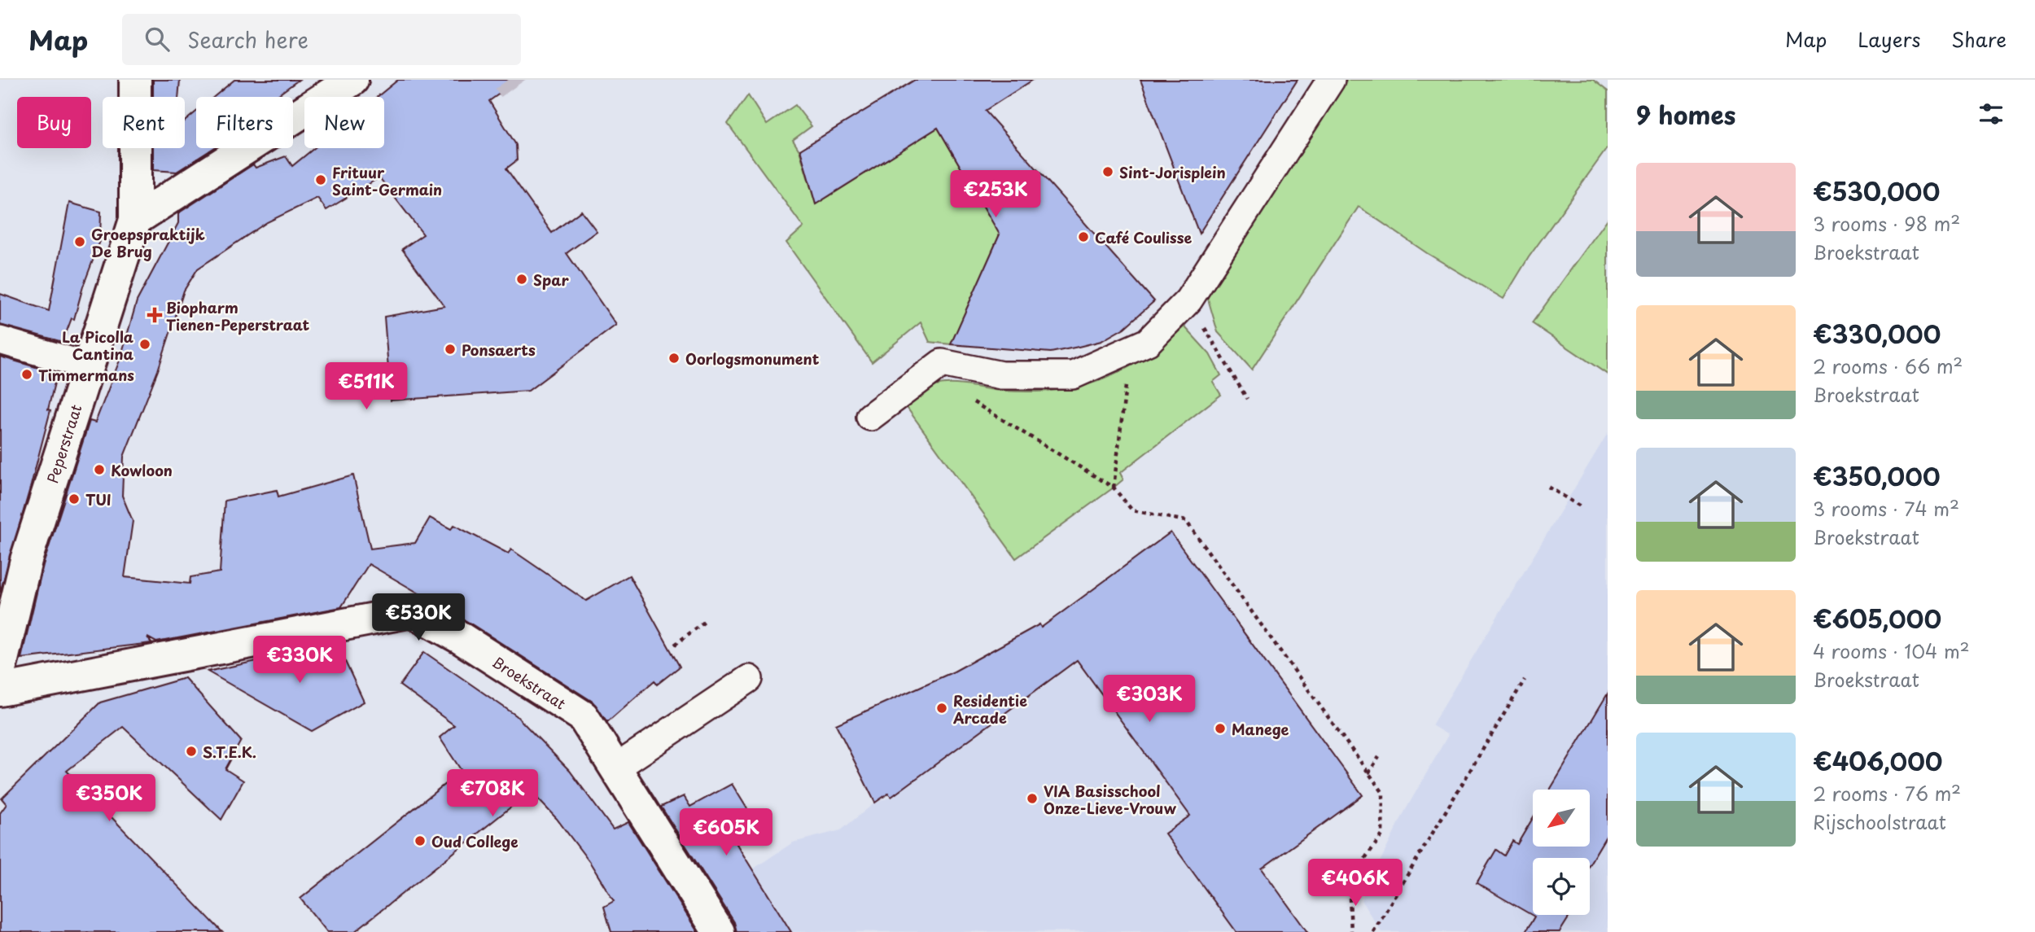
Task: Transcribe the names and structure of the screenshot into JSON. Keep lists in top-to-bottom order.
{
  "streets": {
    "street": ["Peperstraat", "Broekstraat"]
  },
  "places": {
    "other": [
      "Sint-Jorisplein",
      "Frituur Saint-Germain",
      "Café Coulisse",
      "Groepspraktijk De Brug",
      "Spar",
      "La Picolla Cantina",
      "Ponsaerts",
      "Oorlogsmonument",
      "Timmermans",
      "Kowloon",
      "TUI",
      "Residentie Arcade",
      "Manege",
      "S.T.E.K.",
      "VIA Basisschool Onze-Lieve-Vrouw",
      "Oud College"
    ],
    "health": ["Biopharm Tienen-Peperstraat"]
  },
  "north": "bottom left",
  "page": {
    "header": "Map",
    "search": "Search here",
    "nav": ["Map", "Layers", "Share"],
    "heading": "9 homes",
    "chip": [
      "Buy",
      "Rent",
      "Filters",
      "New"
    ],
    "list": [
      {
        "name": "€530,000",
        "note": "3 rooms · 98 m² · Broekstraat"
      },
      {
        "name": "€330,000",
        "note": "2 rooms · 66 m² · Broekstraat"
      },
      {
        "name": "€350,000",
        "note": "3 rooms · 74 m² · Broekstraat"
      },
      {
        "name": "€605,000",
        "note": "4 rooms · 104 m² · Broekstraat"
      },
      {
        "name": "€406,000",
        "note": "2 rooms · 76 m² · Rijschoolstraat"
      }
    ],
    "price": [
      "€253K",
      "€511K",
      "€530K",
      "€330K",
      "€303K",
      "€708K",
      "€350K",
      "€605K",
      "€406K"
    ]
  }
}
